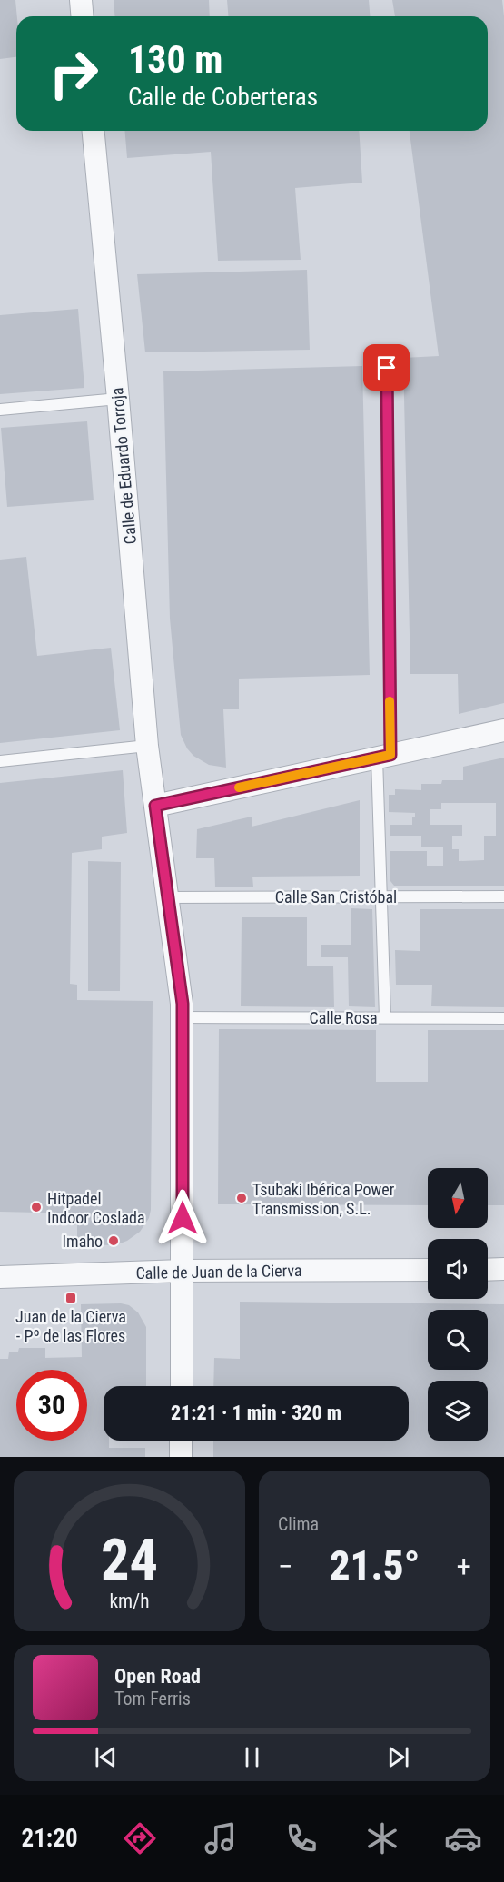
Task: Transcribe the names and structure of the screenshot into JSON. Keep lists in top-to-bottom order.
{
  "streets": {
    "street": ["Calle de Eduardo Torroja", "Calle de Juan de la Cierva"],
    "lane": ["Calle San Cristóbal", "Calle Rosa"]
  },
  "crossings": [
    ["Calle de Eduardo Torroja", "Calle San Cristóbal"],
    ["Calle de Eduardo Torroja", "Calle Rosa"],
    ["Calle de Eduardo Torroja", "Calle de Juan de la Cierva"]
  ],
  "places": {
    "other": ["Tsubaki Ibérica Power Transmission, S.L.", "Hitpadel Indoor Coslada", "Imaho"],
    "transit": ["Juan de la Cierva - Pº de las Flores"]
  },
  "north": "bottom",
  "page": {
    "turn": ["130 m", "Calle de Coberteras"],
    "limit": "30",
    "trip": "21:21 · 1 min · 320 m",
    "tile": "Clima",
    "heat": ["−", "21.5°", "+"],
    "song": ["Open Road", "Tom Ferris"],
    "tabs": "21:20",
    "gauge": ["24", "km/h"]
  }
}
